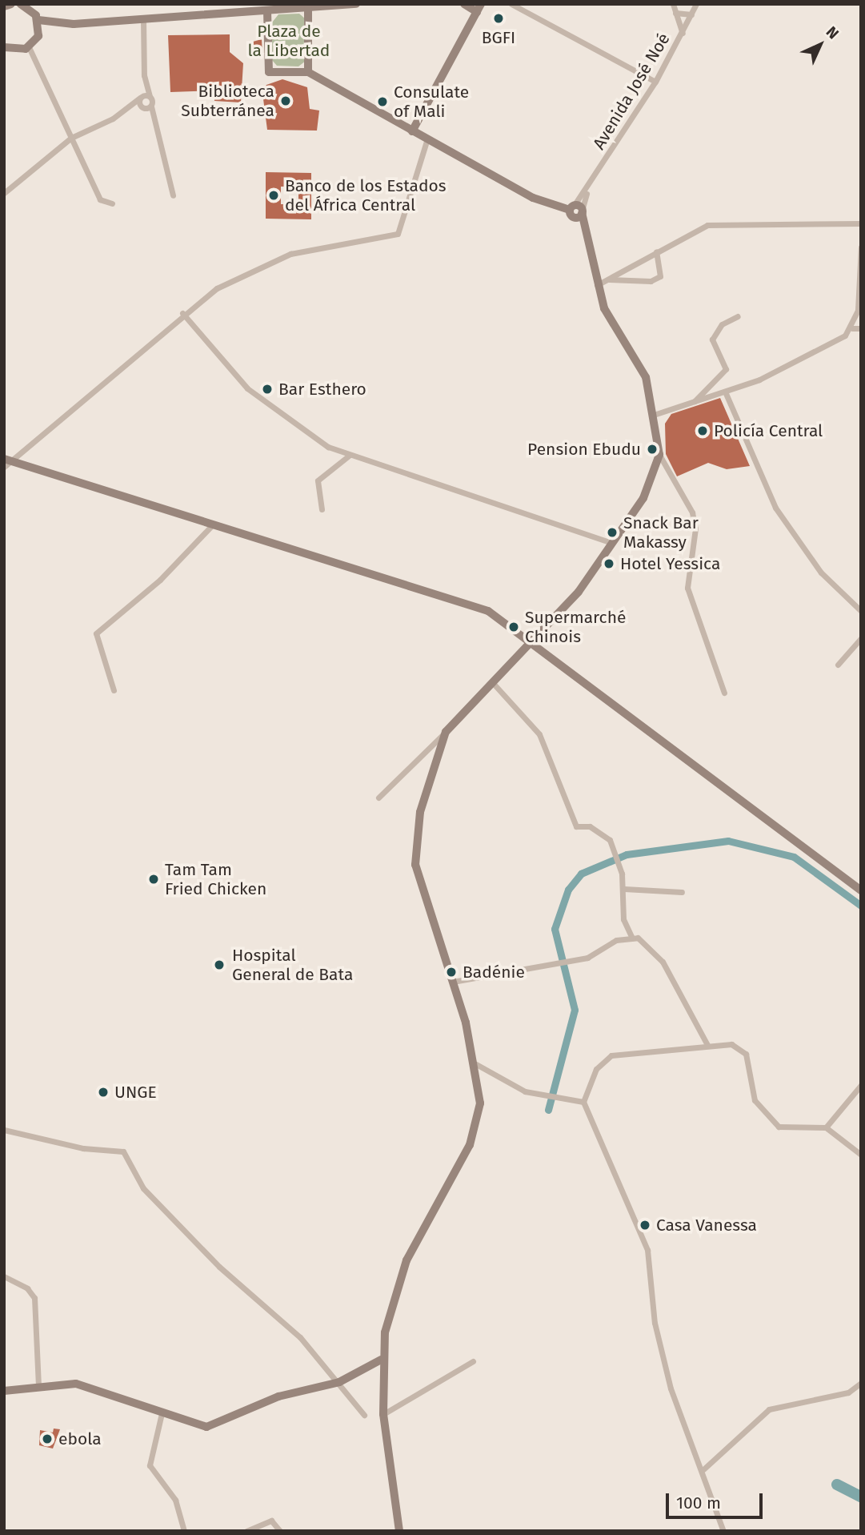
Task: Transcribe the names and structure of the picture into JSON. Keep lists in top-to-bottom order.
{
  "streets": {
    "street": ["Avenida José Noé"]
  },
  "parks": ["Plaza de la Libertad"],
  "places": [
    "BGFI",
    "Biblioteca Subterránea",
    "Consulate of Mali",
    "Banco de los Estados del África Central",
    "Bar Esthero",
    "Policía Central",
    "Pension Ebudu",
    "Snack Bar Makassy",
    "Hotel Yessica",
    "Supermarché Chinois",
    "Tam Tam Fried Chicken",
    "Hospital General de Bata",
    "Badénie",
    "UNGE",
    "Casa Vanessa",
    "ebola"
  ],
  "scale_bar": "100 m",
  "north": "top right"
}
